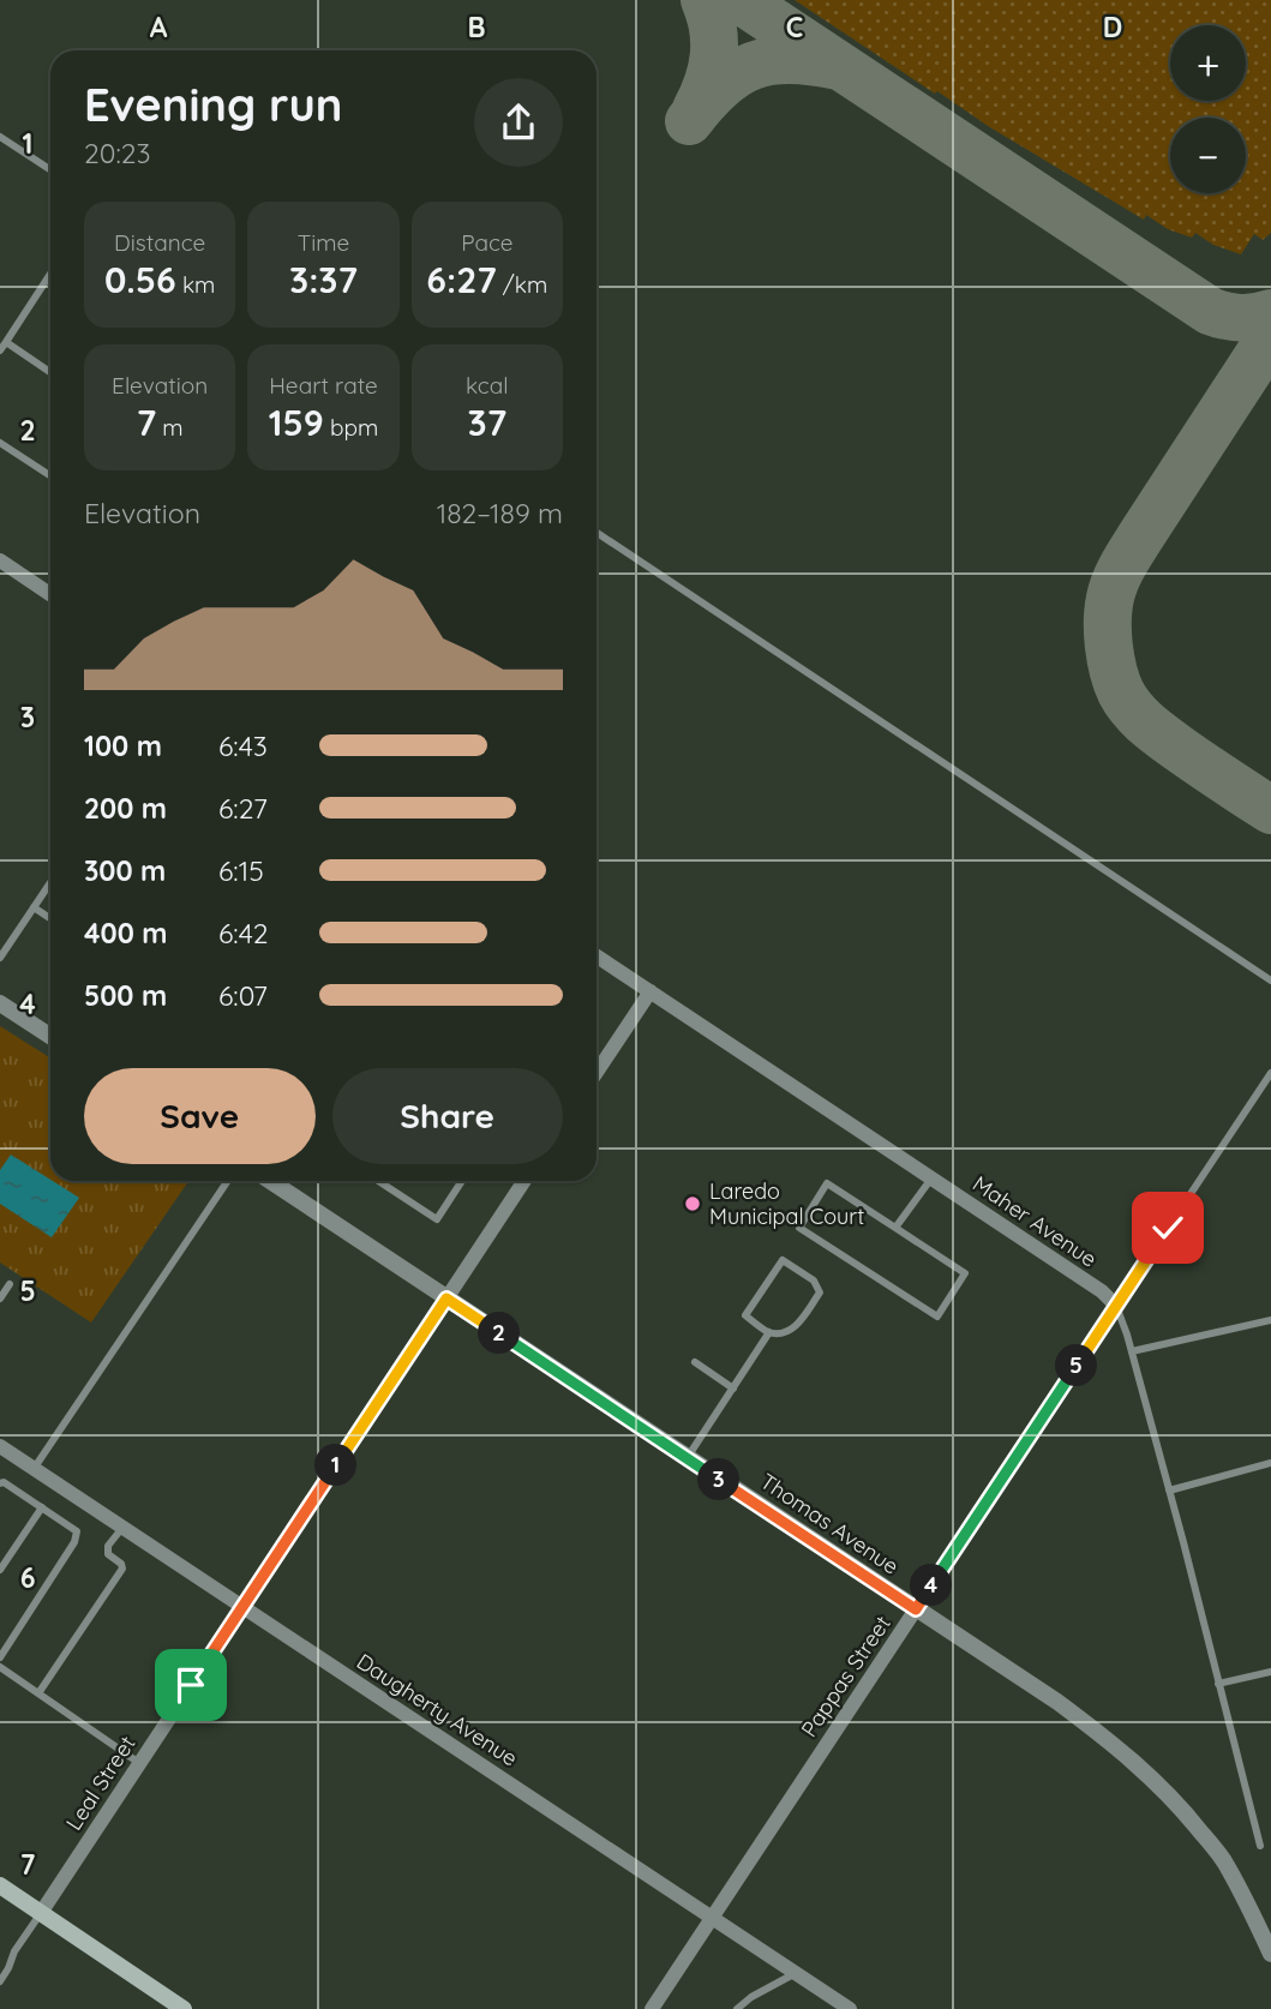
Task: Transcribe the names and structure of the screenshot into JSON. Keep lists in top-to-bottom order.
{
  "streets": {
    "street": [
      "Maher Avenue",
      "Thomas Avenue",
      "Pappas Street",
      "Daugherty Avenue",
      "Leal Street"
    ]
  },
  "crossings": [
    ["Maher Avenue", "Pappas Street"],
    ["Thomas Avenue", "Pappas Street"],
    ["Thomas Avenue", "Leal Street"],
    ["Pappas Street", "Daugherty Avenue"],
    ["Daugherty Avenue", "Leal Street"]
  ],
  "places": ["Laredo Municipal Court"],
  "page": {
    "map_buttons": ["+", "−"],
    "heading": ["Evening run", "20:23"],
    "stats": [
      ["Distance", "0.56 km"],
      ["Time", "3:37"],
      ["Pace", "6:27 /km"],
      ["Elevation", "7 m"],
      ["Heart rate", "159 bpm"],
      ["kcal", "37"]
    ],
    "chart": ["Elevation", "182–189 m"],
    "list": [
      {
        "name": "100 m",
        "note": "6:43"
      },
      {
        "name": "200 m",
        "note": "6:27"
      },
      {
        "name": "300 m",
        "note": "6:15"
      },
      {
        "name": "400 m",
        "note": "6:42"
      },
      {
        "name": "500 m",
        "note": "6:07"
      }
    ],
    "buttons": ["Save", "Share"],
    "pins": [
      "2",
      "5",
      "1",
      "3",
      "4"
    ]
  },
  "grid": {
    "columns": [
      "A",
      "B",
      "C",
      "D"
    ],
    "rows": [
      "1",
      "2",
      "3",
      "4",
      "5",
      "6",
      "7"
    ]
  }
}
